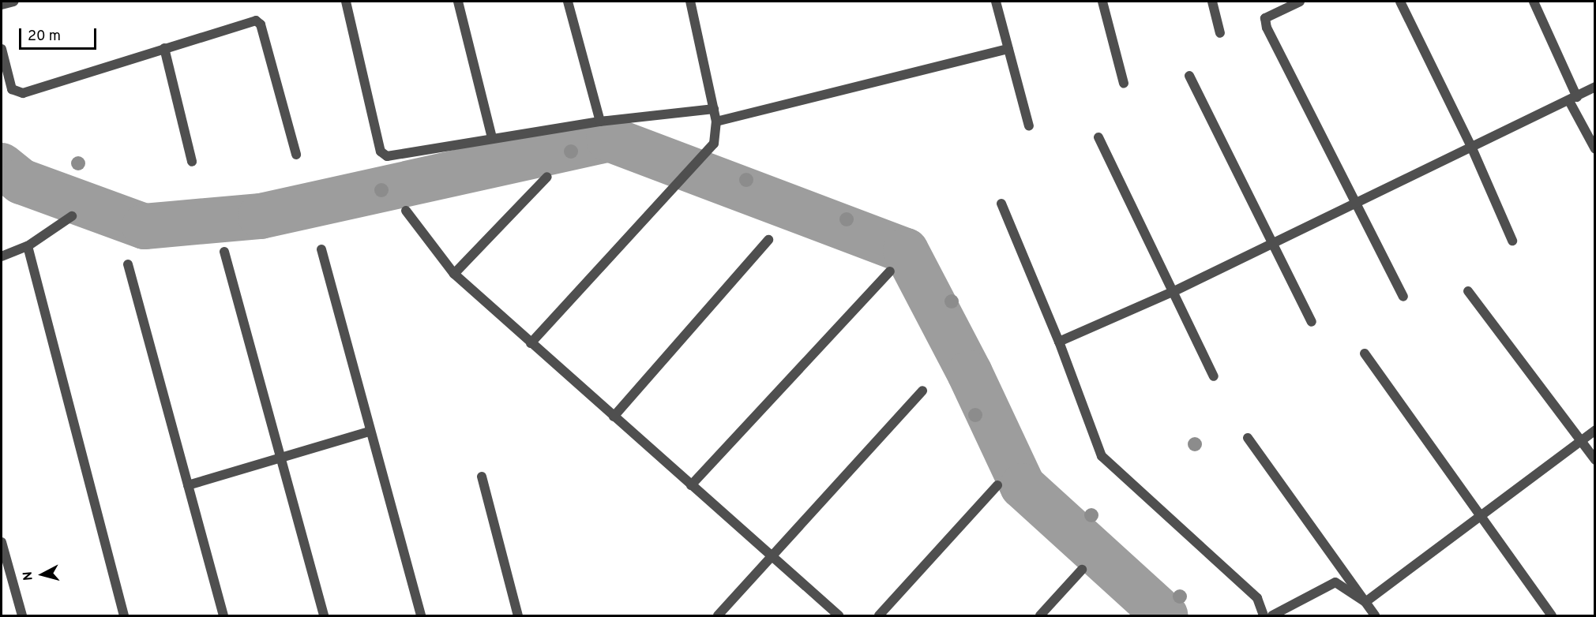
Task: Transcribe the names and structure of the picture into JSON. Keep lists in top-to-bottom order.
{
  "scale_bar": "20 m",
  "north": "left"
}
